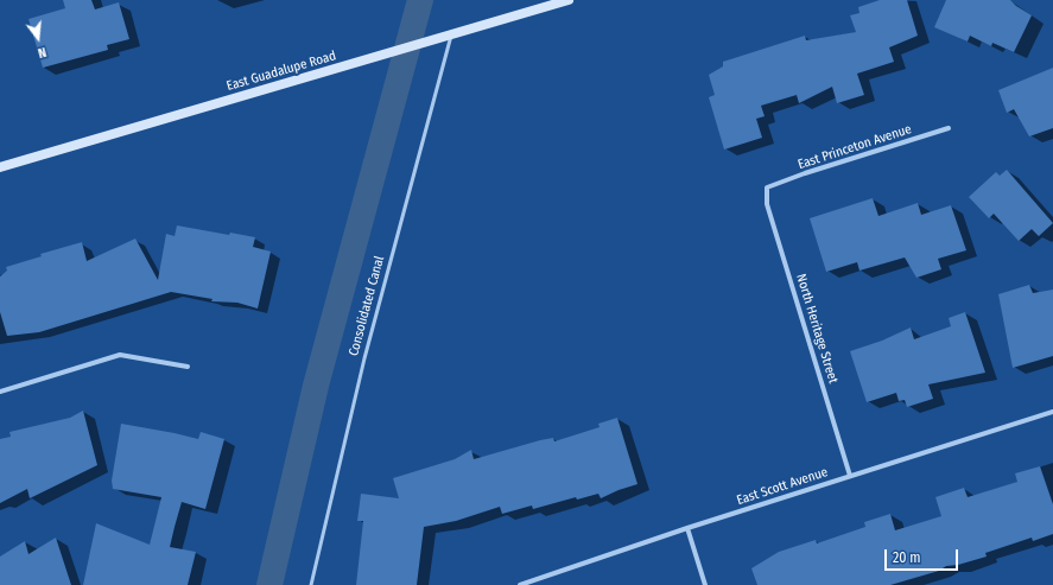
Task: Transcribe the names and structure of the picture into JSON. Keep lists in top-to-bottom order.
{
  "streets": {
    "main road": ["East Guadalupe Road"],
    "street": ["East Princeton Avenue", "North Heritage Street", "East Scott Avenue"],
    "lane": ["Consolidated Canal"]
  },
  "crossings": [
    ["East Guadalupe Road", "Consolidated Canal"],
    ["East Princeton Avenue", "North Heritage Street"],
    ["North Heritage Street", "East Scott Avenue"]
  ],
  "scale_bar": "20 m",
  "north": "bottom"
}
